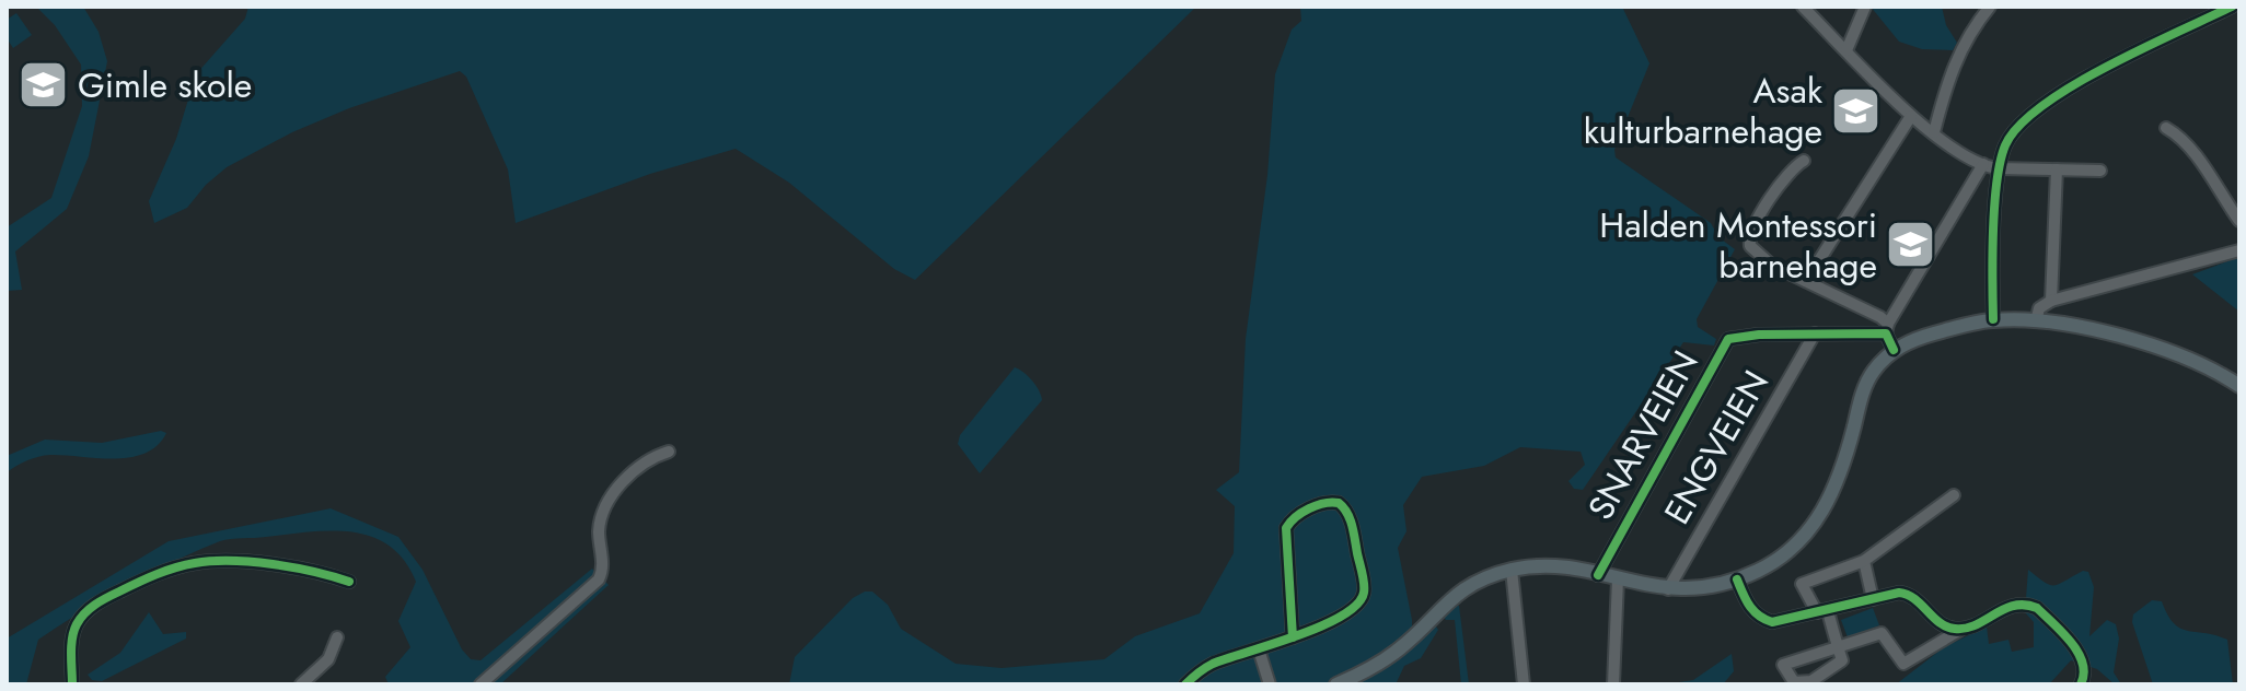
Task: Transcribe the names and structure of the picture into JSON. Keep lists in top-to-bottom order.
{
  "streets": {
    "street": ["SNARVEIEN", "ENGVEIEN"]
  },
  "crossings": [
    ["SNARVEIEN", "ENGVEIEN"]
  ],
  "places": {
    "school or university": ["Gimle skole", "Asak kulturbarnehage", "Halden Montessori barnehage"]
  }
}
